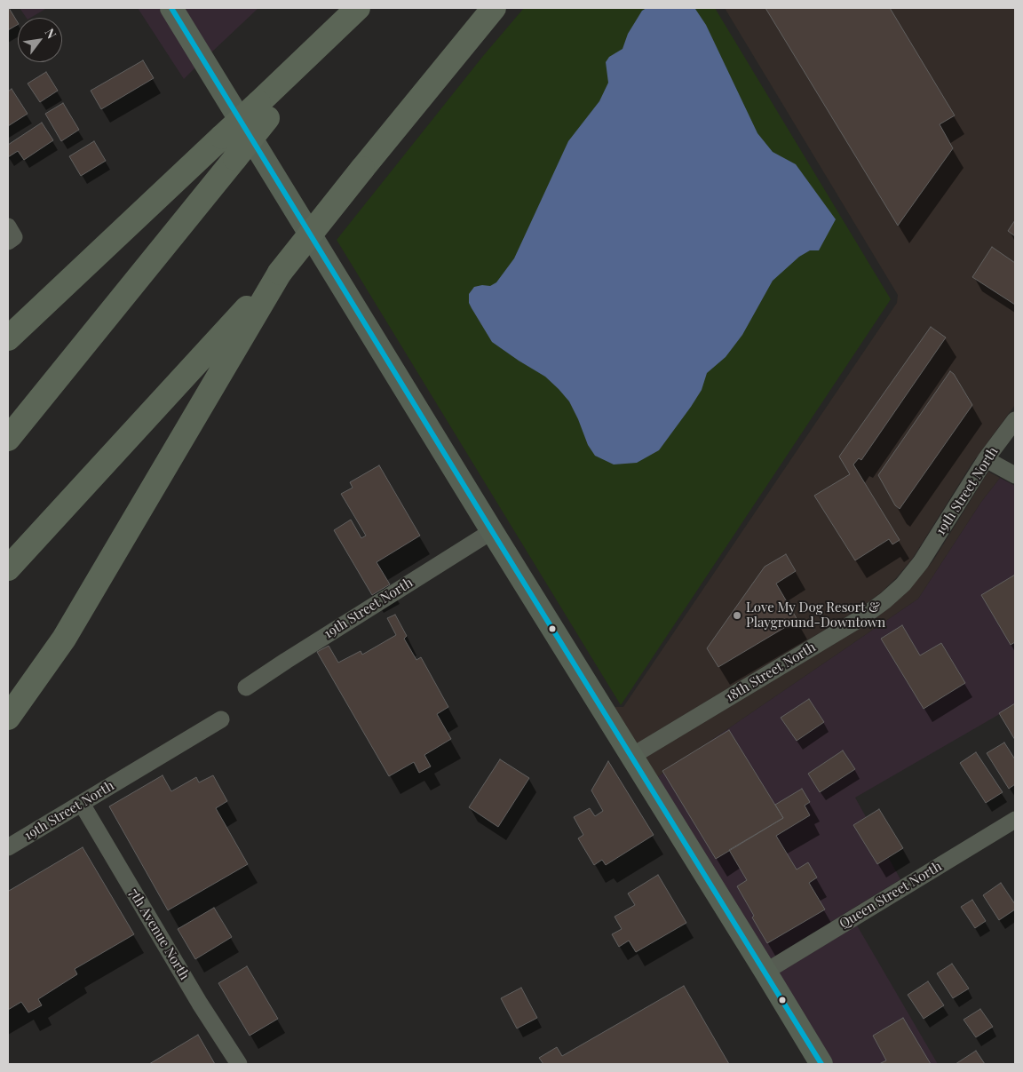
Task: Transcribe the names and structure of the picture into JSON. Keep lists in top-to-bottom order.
{
  "streets": {
    "street": [
      "19th Street North",
      "18th Street North",
      "Queen Street North",
      "7th Avenue North"
    ]
  },
  "crossings": [
    ["19th Street North", "18th Street North"],
    ["19th Street North", "7th Avenue North"]
  ],
  "places": ["Love My Dog Resort & Playground-Downtown"],
  "north": "top right"
}
